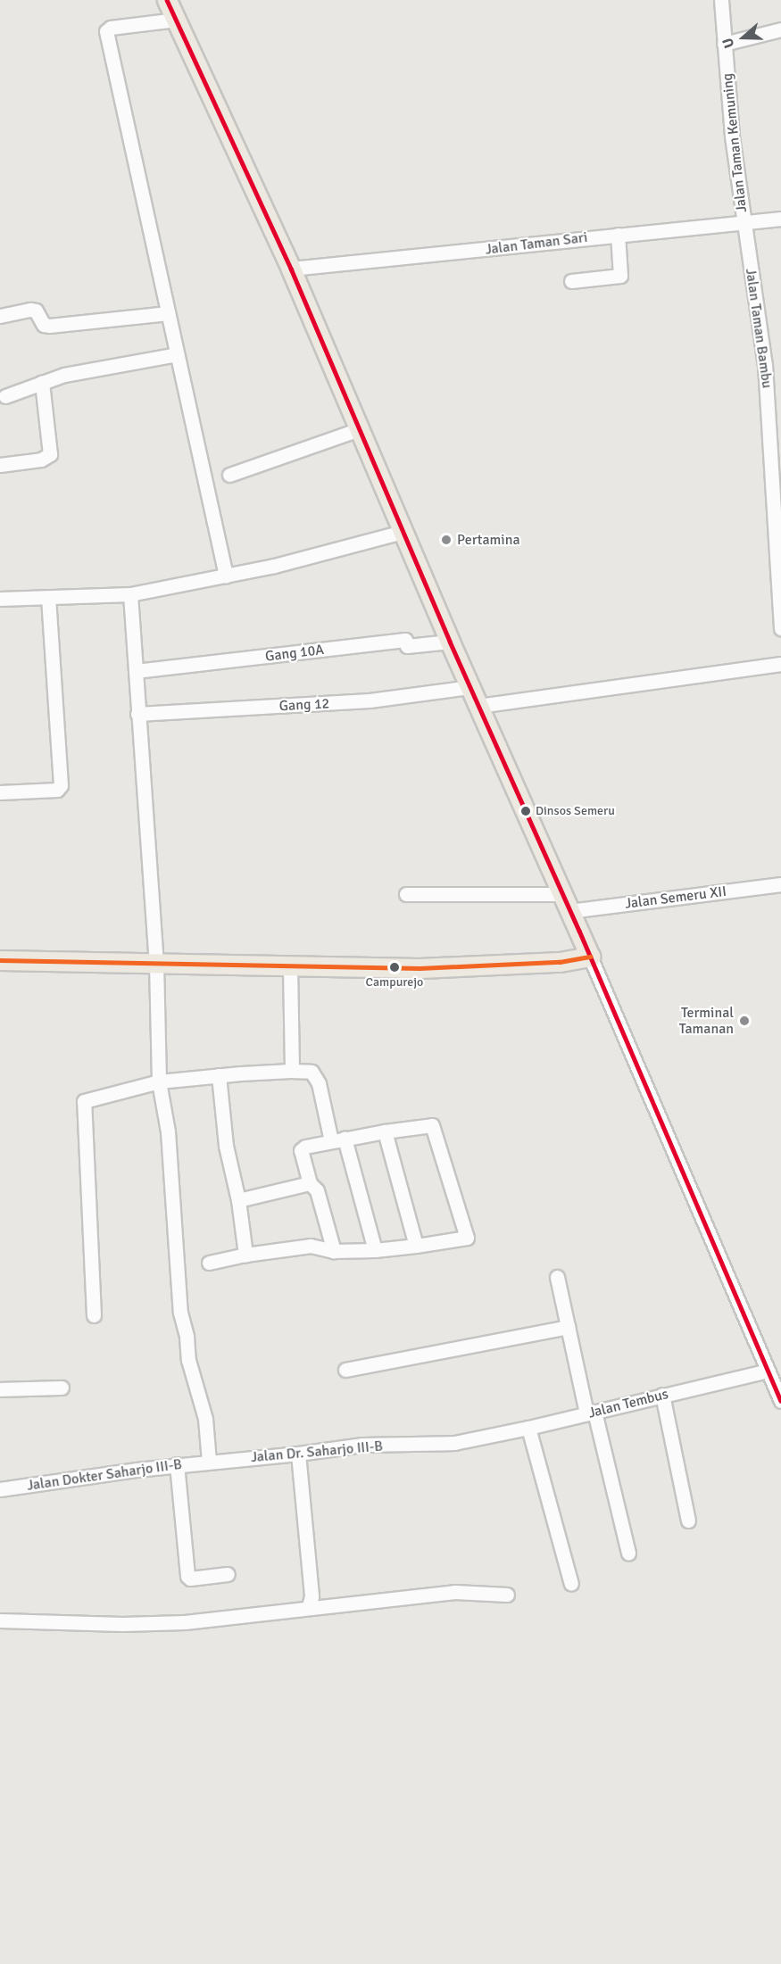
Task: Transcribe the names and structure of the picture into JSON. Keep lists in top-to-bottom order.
{
  "streets": {
    "street": [
      "Jalan Taman Kemuning",
      "Jalan Taman Sari",
      "Jalan Taman Bambu",
      "Gang 10A",
      "Gang 12",
      "Jalan Semeru XII",
      "Jalan Tembus",
      "Jalan Dr. Saharjo III-B",
      "Jalan Dokter Saharjo III-B"
    ]
  },
  "crossings": [
    ["Jalan Taman Kemuning", "Jalan Taman Sari"],
    ["Jalan Taman Kemuning", "Jalan Taman Bambu"],
    ["Jalan Taman Sari", "Jalan Taman Bambu"],
    ["Jalan Tembus", "Jalan Dr. Saharjo III-B"],
    ["Jalan Dr. Saharjo III-B", "Jalan Dokter Saharjo III-B"]
  ],
  "places": [
    "Pertamina",
    "Dinsos Semeru",
    "Campurejo",
    "Terminal Tamanan"
  ],
  "north": "left"
}
